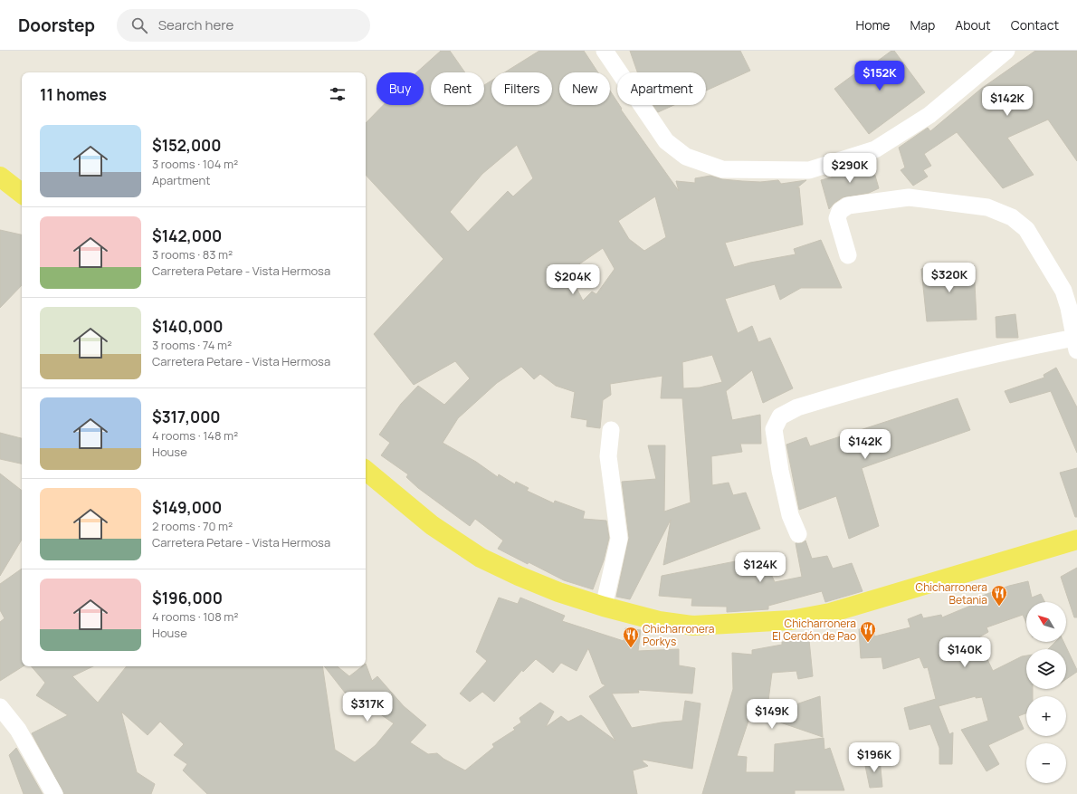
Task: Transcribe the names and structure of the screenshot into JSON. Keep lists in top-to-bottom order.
{
  "places": {
    "restaurant": ["Chicharronera Betania", "Chicharronera El Cerdón de Pao", "Chicharronera Porkys"]
  },
  "north": "top left",
  "page": {
    "header": "Doorstep",
    "search": "Search here",
    "nav": [
      "Home",
      "Map",
      "About",
      "Contact"
    ],
    "price": [
      "$152K",
      "$142K",
      "$290K",
      "$320K",
      "$204K",
      "$142K",
      "$124K",
      "$140K",
      "$317K",
      "$149K",
      "$196K"
    ],
    "chip": [
      "Buy",
      "Rent",
      "Filters",
      "New",
      "Apartment"
    ],
    "heading": "11 homes",
    "list": [
      {
        "name": "$152,000",
        "note": "3 rooms · 104 m² · Apartment"
      },
      {
        "name": "$142,000",
        "note": "3 rooms · 83 m² · Carretera Petare - Vista Hermosa"
      },
      {
        "name": "$140,000",
        "note": "3 rooms · 74 m² · Carretera Petare - Vista Hermosa"
      },
      {
        "name": "$317,000",
        "note": "4 rooms · 148 m² · House"
      },
      {
        "name": "$149,000",
        "note": "2 rooms · 70 m² · Carretera Petare - Vista Hermosa"
      },
      {
        "name": "$196,000",
        "note": "4 rooms · 108 m² · House"
      }
    ],
    "map_buttons": ["+", "−"]
  }
}
